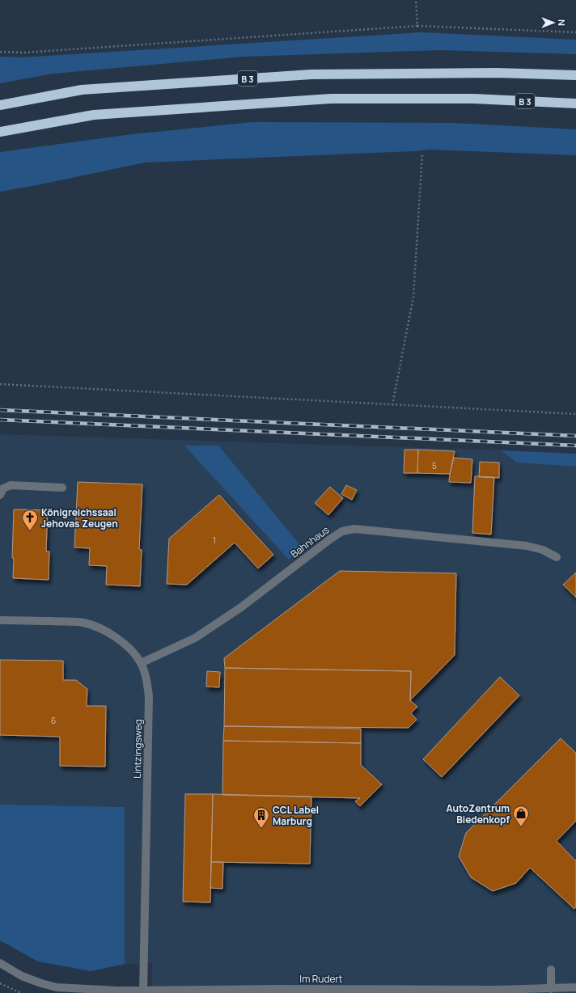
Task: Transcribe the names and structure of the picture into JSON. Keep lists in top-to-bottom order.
{
  "streets": {
    "highway": ["B 3"],
    "street": ["Bahnhaus", "Lintzingsweg", "Im Rudert"]
  },
  "crossings": [
    ["Bahnhaus", "Lintzingsweg"],
    ["Lintzingsweg", "Im Rudert"]
  ],
  "places": {
    "church": ["Königreichssaal Jehovas Zeugen"],
    "shop": ["AutoZentrum Biedenkopf"],
    "building": ["CCL Label Marburg"]
  },
  "house_numbers": ["5", "1", "6"],
  "north": "right"
}
